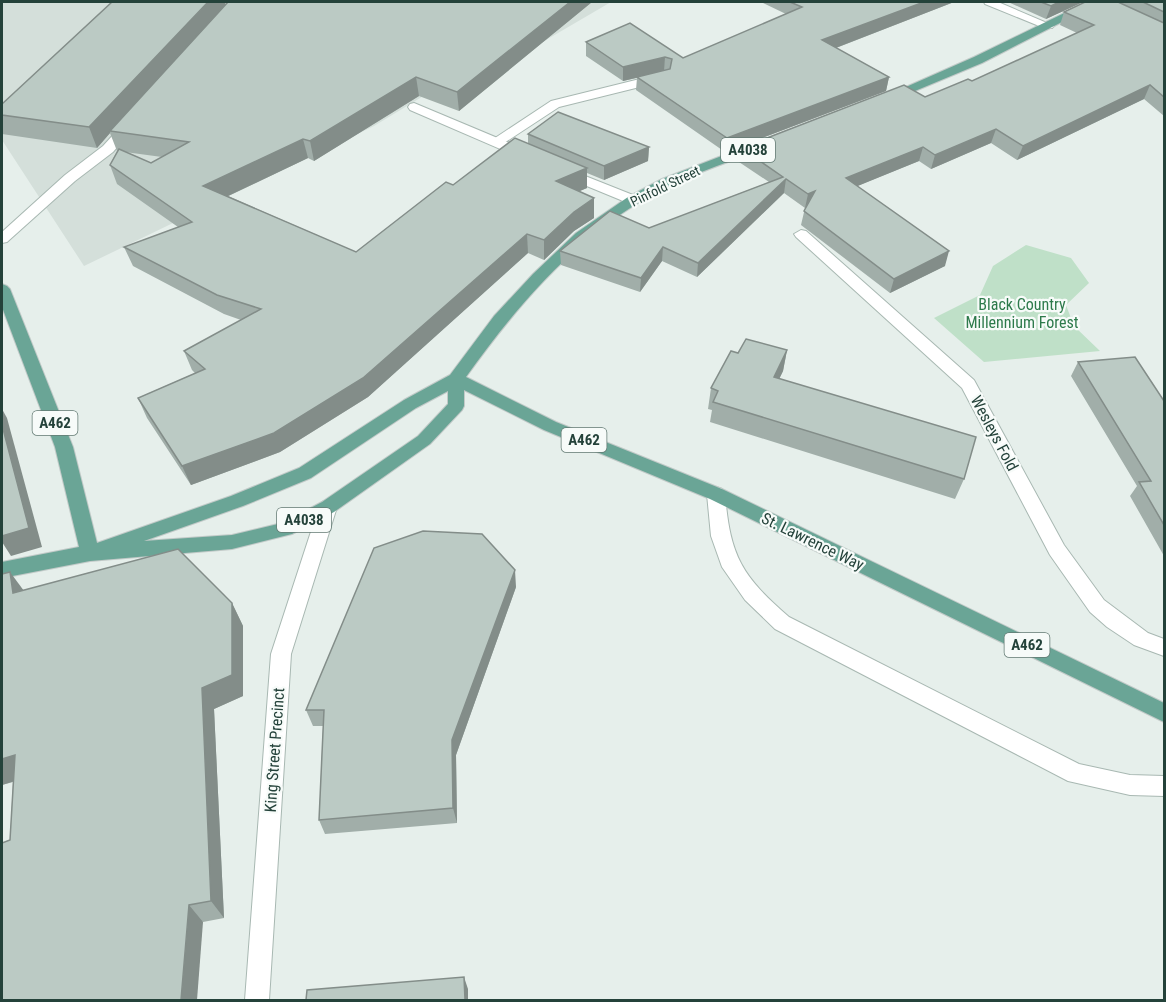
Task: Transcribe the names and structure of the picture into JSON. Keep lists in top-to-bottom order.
{
  "streets": {
    "main road": [
      "A4038",
      "Pinfold Street",
      "A462",
      "St. Lawrence Way"
    ],
    "street": ["Wesleys Fold", "King Street Precinct"]
  },
  "crossings": [
    ["A4038", "Pinfold Street"],
    ["A4038", "A462"],
    ["A4038", "St. Lawrence Way"],
    ["A4038", "King Street Precinct"],
    ["Pinfold Street", "St. Lawrence Way"]
  ],
  "parks": ["Black Country Millennium Forest"]
}
